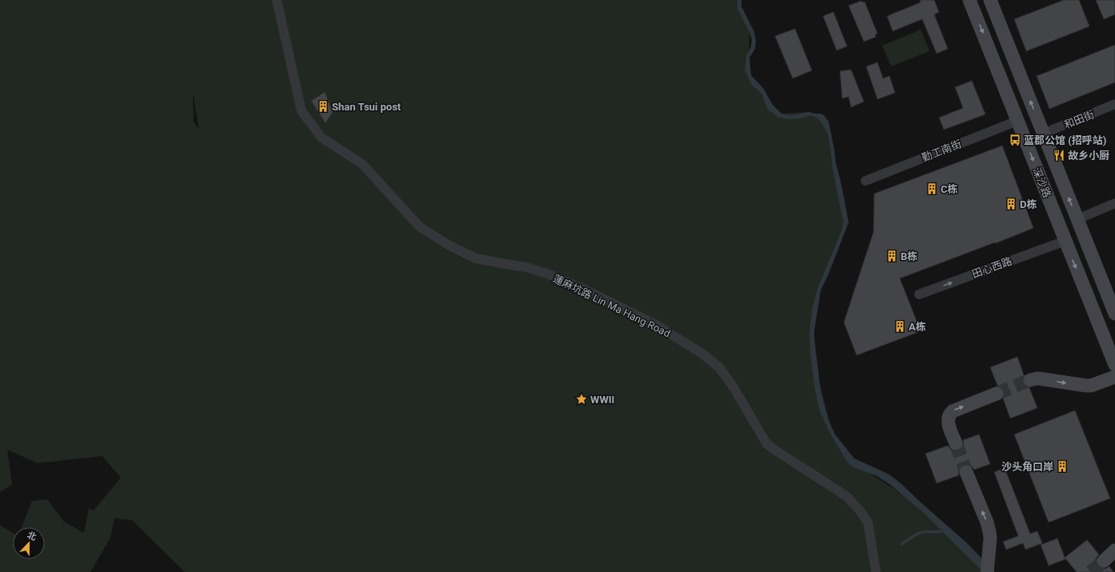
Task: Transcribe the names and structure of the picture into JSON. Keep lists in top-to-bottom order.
{
  "streets": {
    "main road": ["深沙路"],
    "street": [
      "和田街",
      "勤工南街",
      "田心西路",
      "蓮麻坑路 Lin Ma Hang Road"
    ]
  },
  "crossings": [
    ["和田街", "深沙路"],
    ["勤工南街", "深沙路"],
    ["深沙路", "田心西路"]
  ],
  "one_way": ["田心西路"],
  "places": {
    "building": [
      "Shan Tsui post",
      "C栋",
      "D栋",
      "B栋",
      "A栋",
      "沙头角口岸"
    ],
    "bus stop": ["蓝郡公馆 (招呼站)"],
    "restaurant": ["故乡小厨"],
    "place": ["WWII"]
  },
  "north": "top"
}
